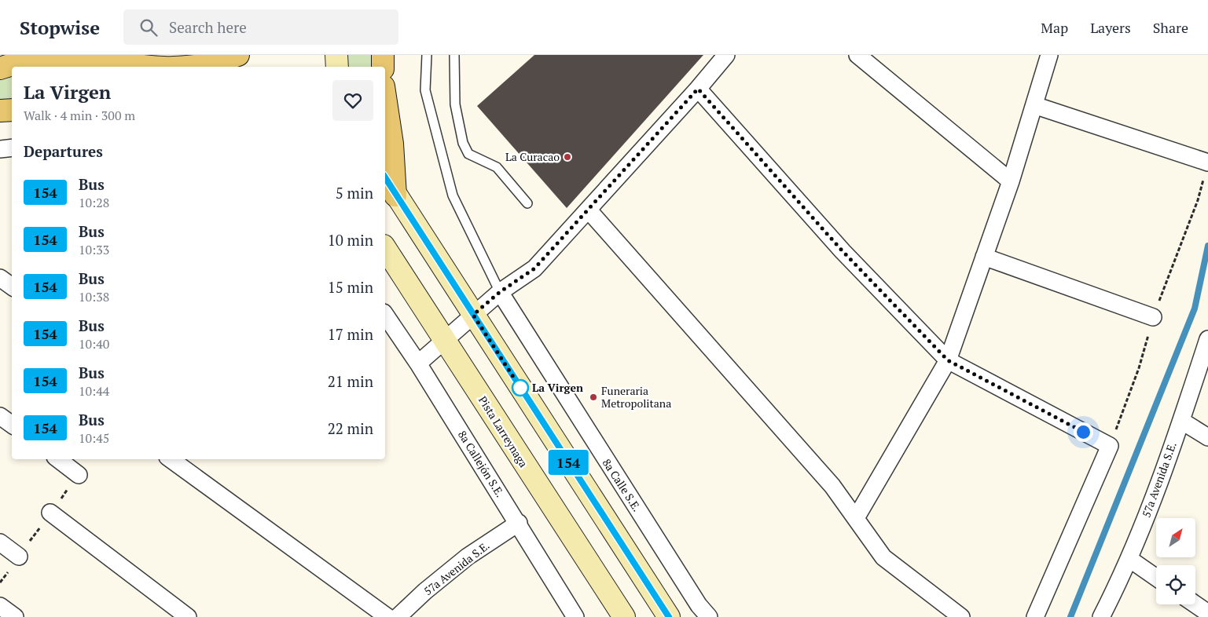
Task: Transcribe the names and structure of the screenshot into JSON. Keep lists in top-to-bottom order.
{
  "streets": {
    "main road": ["Pista Larreynaga"],
    "street": ["8a Callejón S.E.", "57a Avenida S.E.", "8a Calle S.E."]
  },
  "crossings": [
    ["8a Callejón S.E.", "57a Avenida S.E."]
  ],
  "places": ["La Curacao", "La Virgen", "Funeraria Metropolitana"],
  "lines": ["bus line 154"],
  "north": "top right",
  "page": {
    "header": "Stopwise",
    "search": "Search here",
    "nav": ["Map", "Layers", "Share"],
    "on_map": "154",
    "heading": [
      ["La Virgen", "Walk · 4 min · 300 m"],
      "Departures"
    ],
    "list": [
      {
        "mark": "154",
        "name": "Bus",
        "note": "10:28",
        "value": "5 min"
      },
      {
        "mark": "154",
        "name": "Bus",
        "note": "10:33",
        "value": "10 min"
      },
      {
        "mark": "154",
        "name": "Bus",
        "note": "10:38",
        "value": "15 min"
      },
      {
        "mark": "154",
        "name": "Bus",
        "note": "10:40",
        "value": "17 min"
      },
      {
        "mark": "154",
        "name": "Bus",
        "note": "10:44",
        "value": "21 min"
      },
      {
        "mark": "154",
        "name": "Bus",
        "note": "10:45",
        "value": "22 min"
      }
    ]
  }
}
